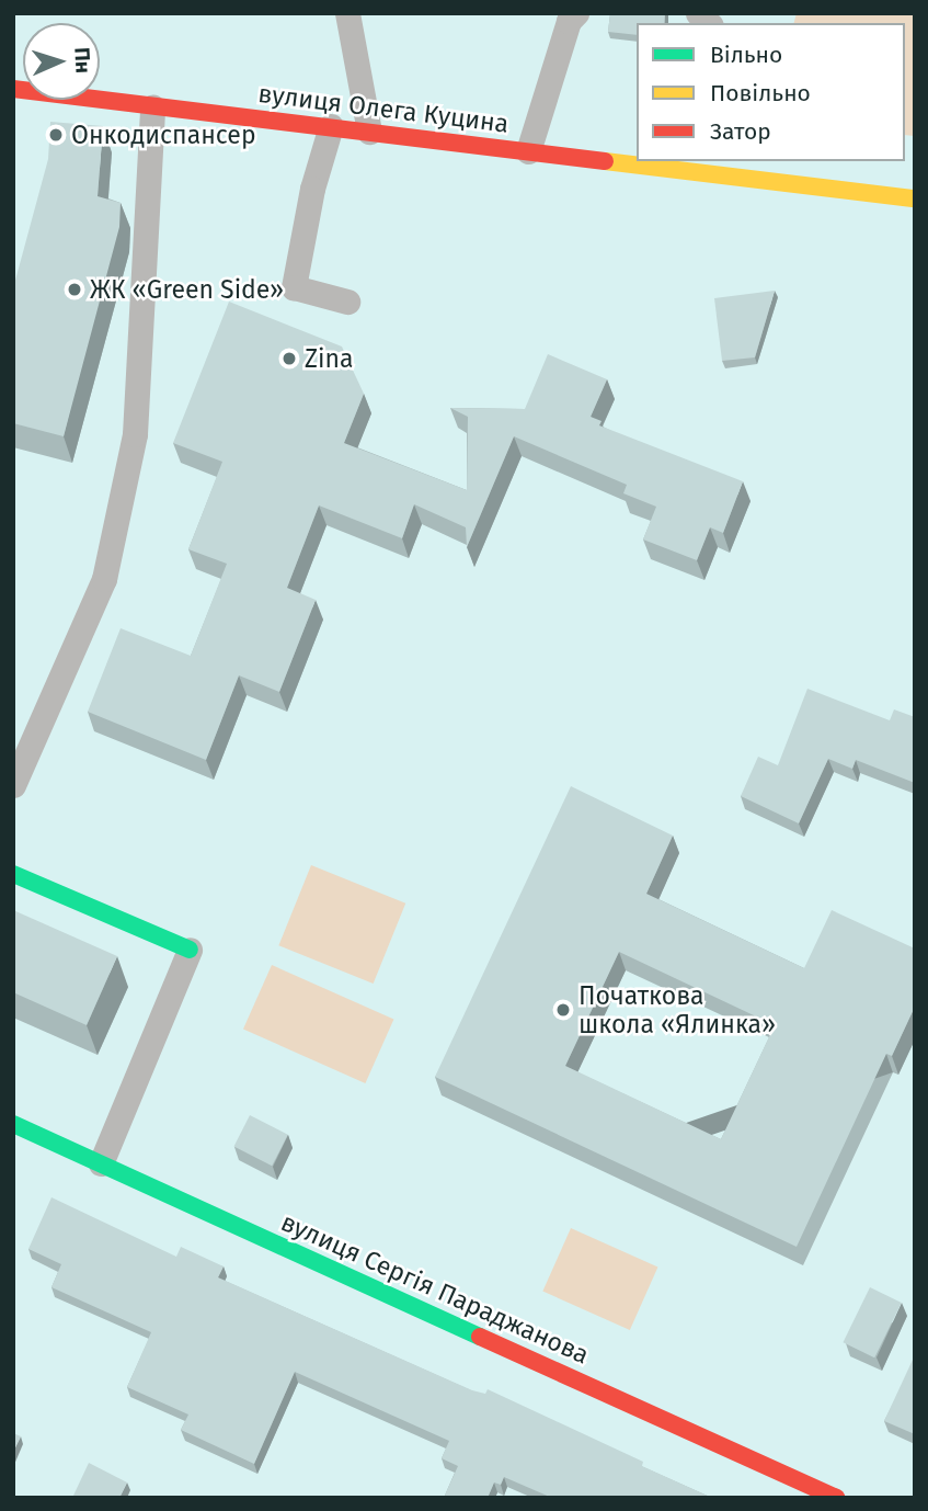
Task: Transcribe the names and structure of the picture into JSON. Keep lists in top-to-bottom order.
{
  "streets": {
    "street": ["вулиця Олега Куцина", "вулиця Сергія Параджанова"]
  },
  "places": [
    "Онкодиспансер",
    "ЖК «Green Side»",
    "Zina",
    "Початкова школа «Ялинка»"
  ],
  "legend": ["Вільно", "Повільно", "Затор"],
  "north": "right"
}
